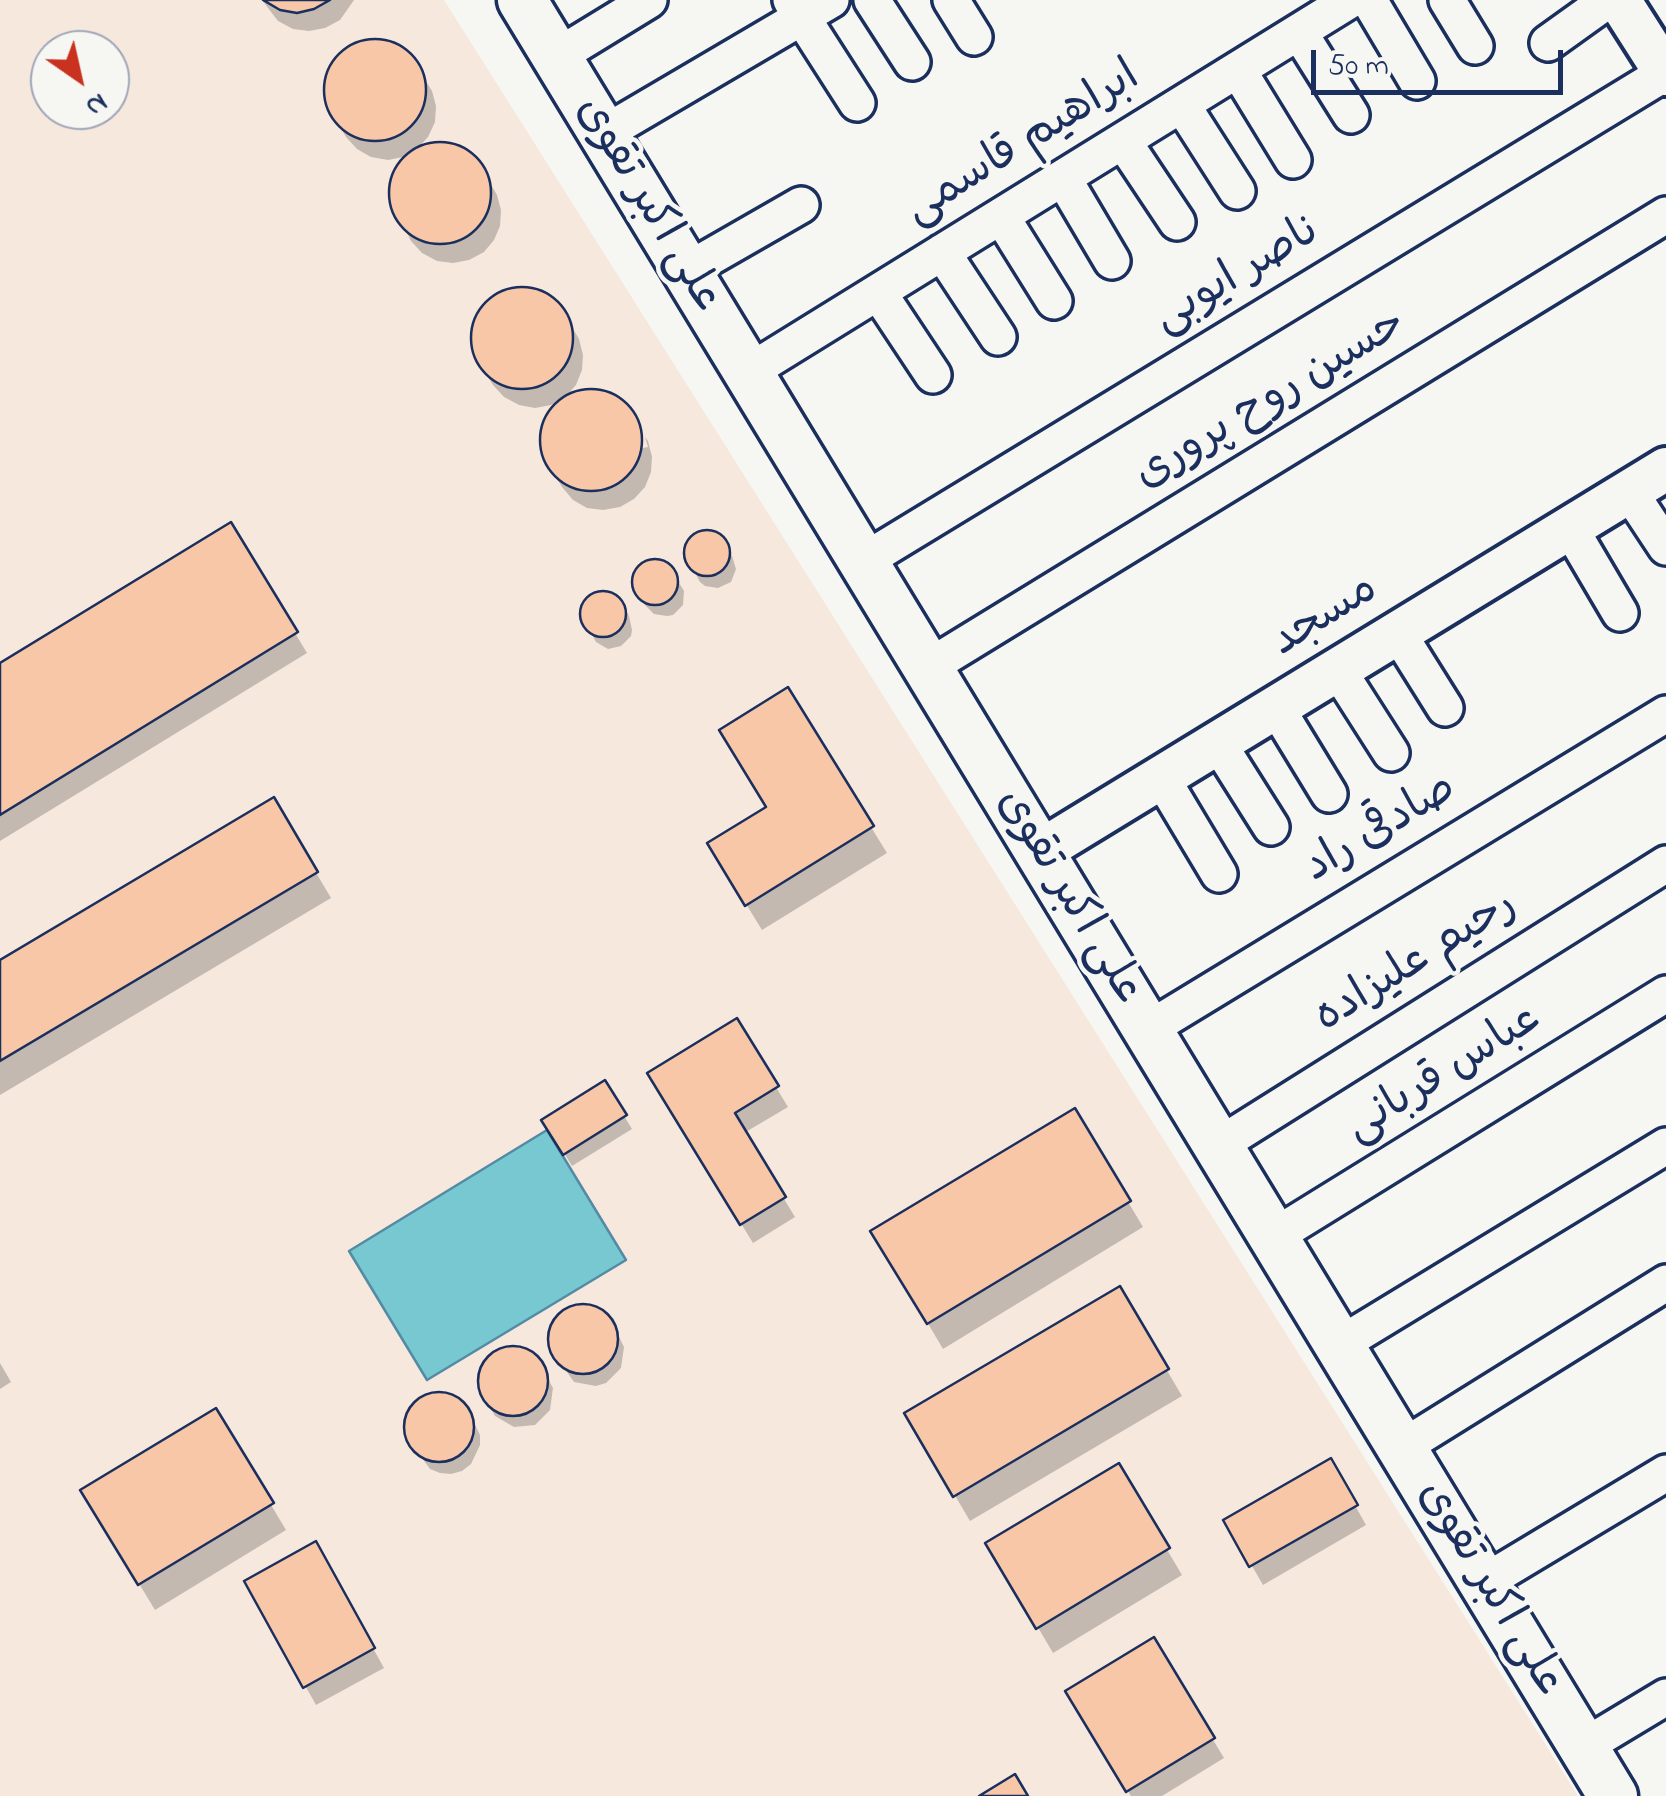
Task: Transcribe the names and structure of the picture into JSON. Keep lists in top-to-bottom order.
{
  "streets": {
    "main road": ["علی اکبر تقوی"],
    "street": [
      "ابراهیم قاسمی",
      "ناصر ایوبی",
      "حسین روح پروری",
      "مسجد",
      "صادقی راد",
      "رحیم علیزاده",
      "عباس قربانی"
    ]
  },
  "crossings": [
    ["ابراهیم قاسمی", "علی اکبر تقوی"],
    ["علی اکبر تقوی", "ناصر ایوبی"],
    ["علی اکبر تقوی", "حسین روح پروری"],
    ["علی اکبر تقوی", "مسجد"],
    ["علی اکبر تقوی", "صادقی راد"],
    ["علی اکبر تقوی", "رحیم علیزاده"],
    ["علی اکبر تقوی", "عباس قربانی"]
  ],
  "scale_bar": "50 m",
  "north": "bottom right"
}
